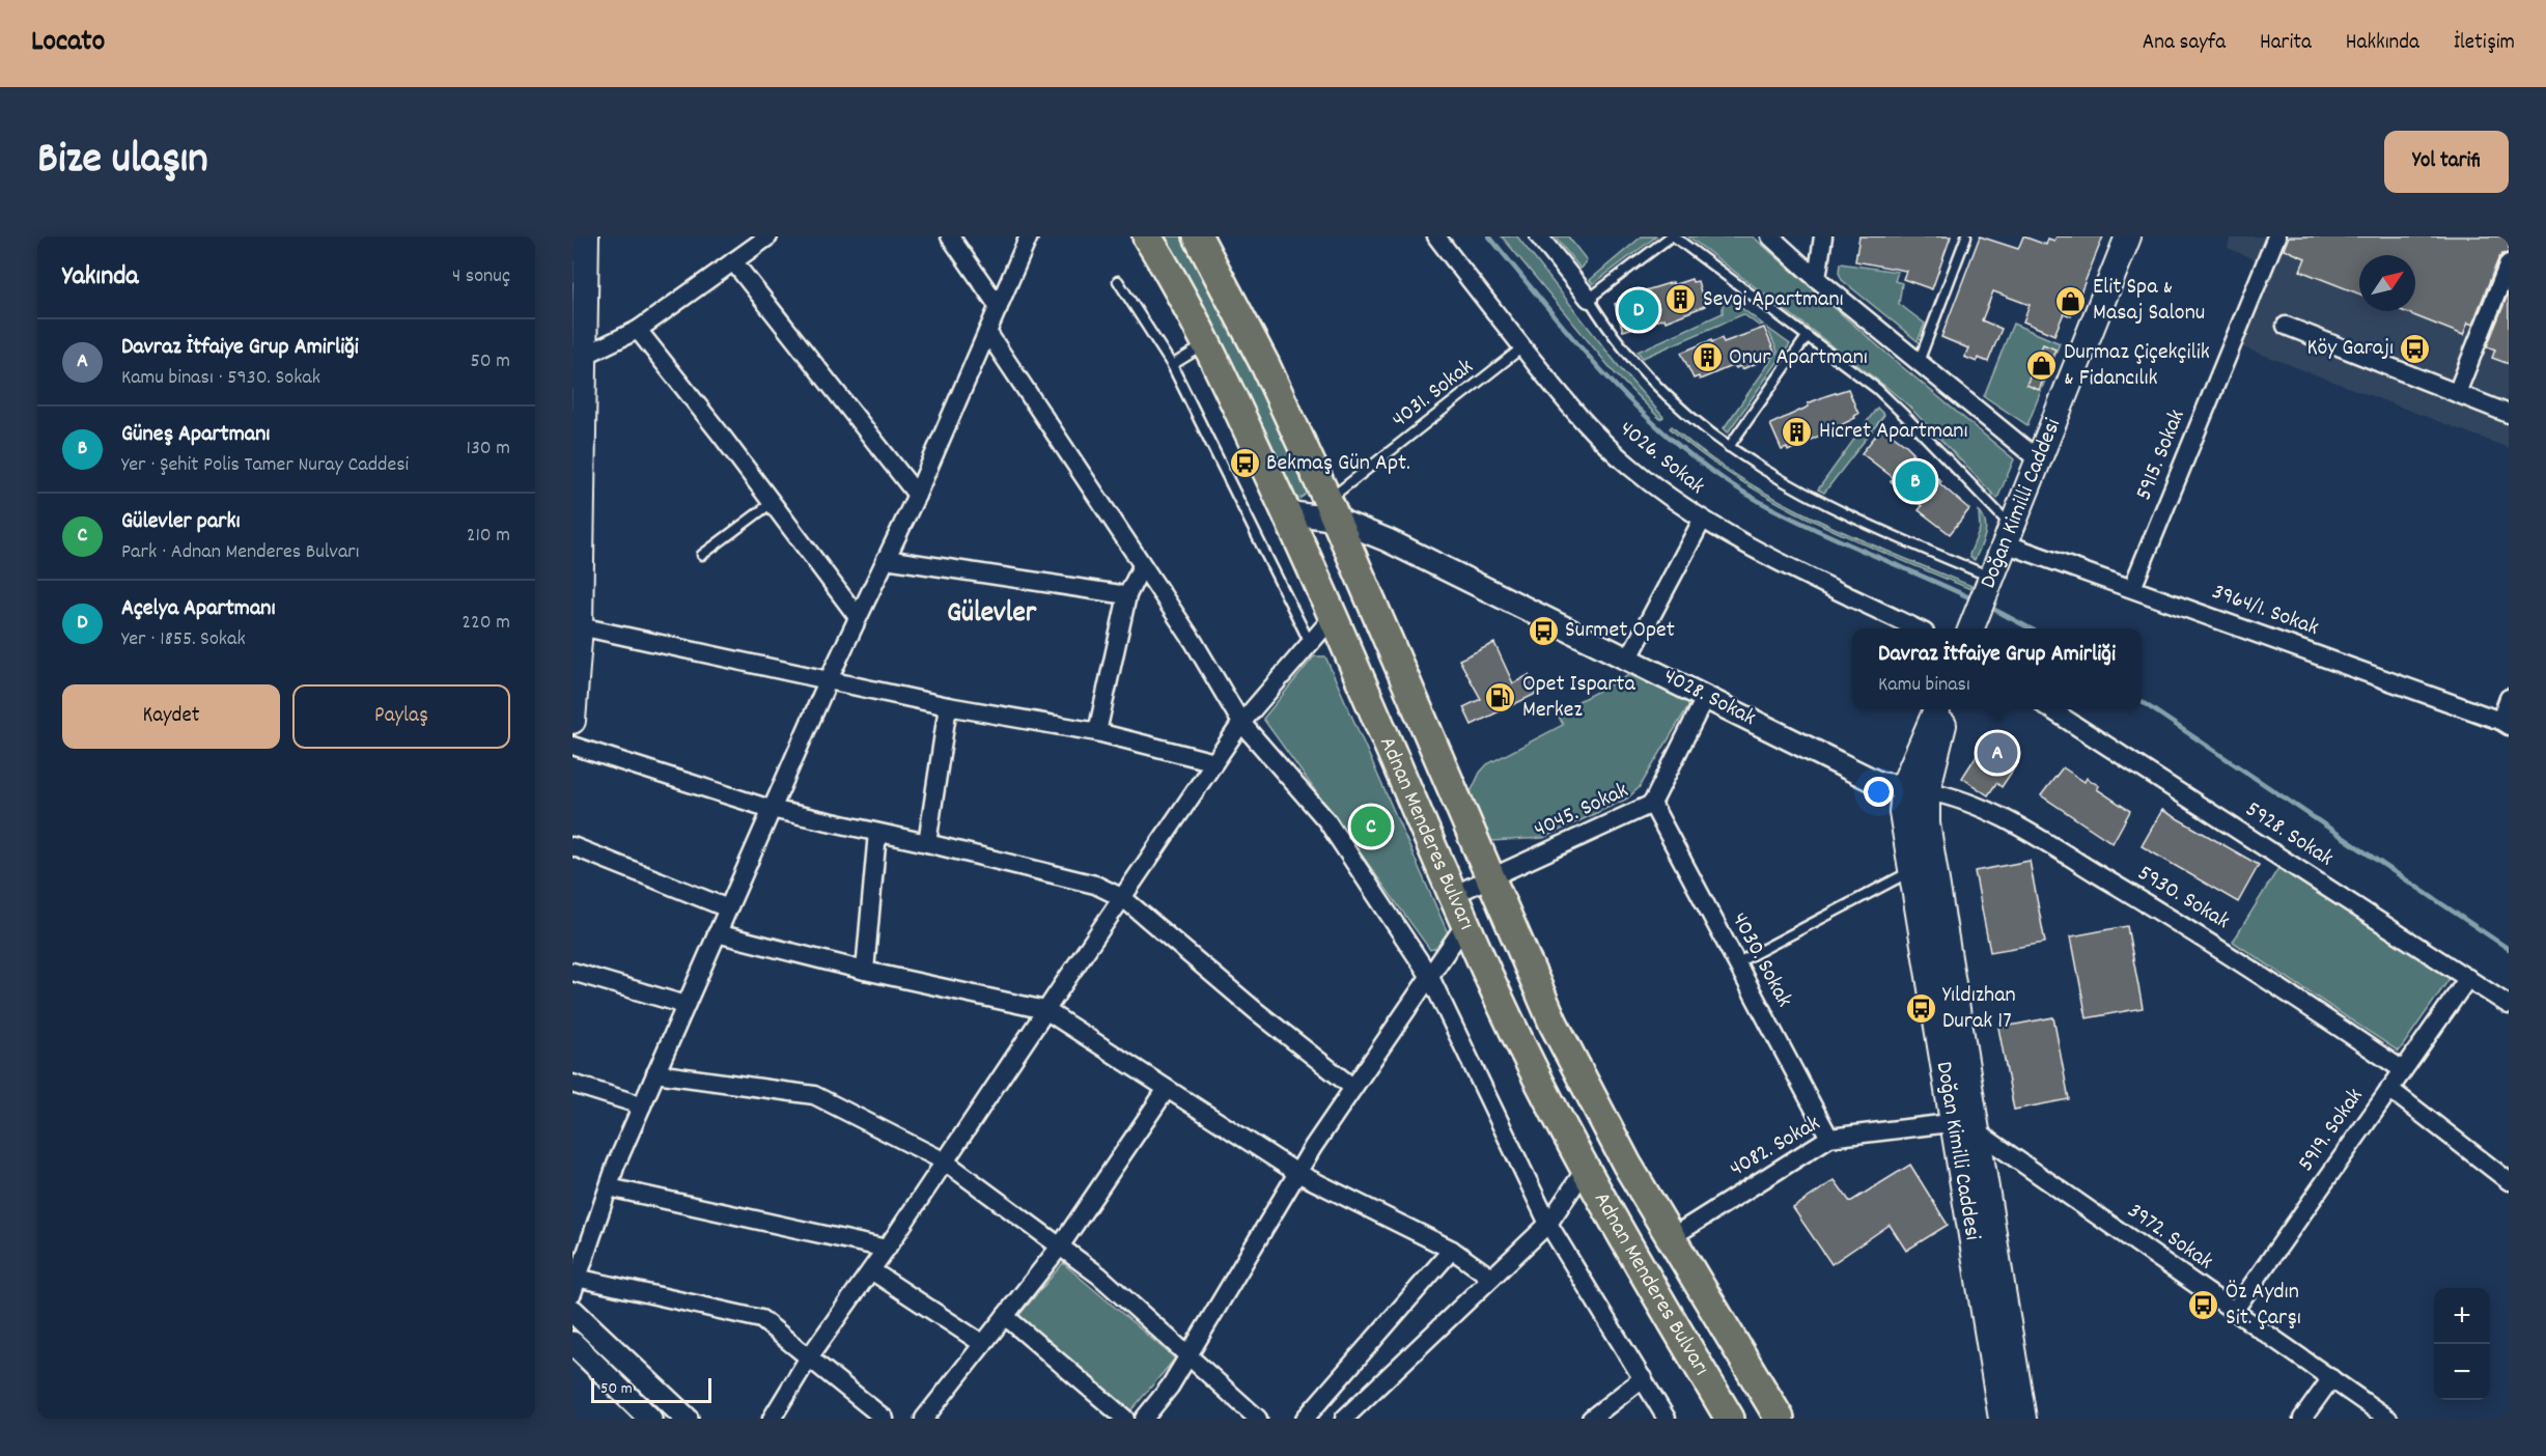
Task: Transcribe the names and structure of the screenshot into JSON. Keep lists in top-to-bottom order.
{
  "streets": {
    "main road": ["Doğan Kimilli Caddesi", "Adnan Menderes Bulvarı"],
    "street": [
      "5915. Sokak",
      "4026. Sokak",
      "3964/1. Sokak",
      "4028. Sokak",
      "4045. Sokak",
      "5928. Sokak",
      "5930. Sokak",
      "4030. Sokak",
      "5919. Sokak",
      "4082. Sokak",
      "3972. Sokak"
    ],
    "lane": ["4031. Sokak"]
  },
  "crossings": [
    ["4031. Sokak", "4026. Sokak"],
    ["4031. Sokak", "4028. Sokak"],
    ["4031. Sokak", "Adnan Menderes Bulvarı"],
    ["5915. Sokak", "3964/1. Sokak"],
    ["Doğan Kimilli Caddesi", "3964/1. Sokak"],
    ["Doğan Kimilli Caddesi", "4028. Sokak"],
    ["Doğan Kimilli Caddesi", "5930. Sokak"],
    ["Doğan Kimilli Caddesi", "4082. Sokak"],
    ["Doğan Kimilli Caddesi", "3972. Sokak"],
    ["4028. Sokak", "4045. Sokak"],
    ["4028. Sokak", "Adnan Menderes Bulvarı"],
    ["4028. Sokak", "5930. Sokak"],
    ["4045. Sokak", "Adnan Menderes Bulvarı"],
    ["4045. Sokak", "4030. Sokak"],
    ["Adnan Menderes Bulvarı", "4082. Sokak"],
    ["5928. Sokak", "5919. Sokak"],
    ["5930. Sokak", "5919. Sokak"],
    ["4030. Sokak", "4082. Sokak"],
    ["5919. Sokak", "3972. Sokak"],
    ["4082. Sokak", "3972. Sokak"]
  ],
  "districts": ["Gülevler"],
  "places": {
    "building": ["Sevgi Apartmanı", "Onur Apartmanı", "Hicret Apartmanı"],
    "shop": ["Elit Spa & Masaj Salonu", "Durmaz Çiçekçilik & Fidancılık"],
    "bus stop": [
      "Köy Garajı",
      "Bekmaş Gün Apt.",
      "Surmet Opet",
      "Yıldızhan Durak 17",
      "Öz Aydın Sit. Çarşı"
    ],
    "fuel station": ["Opet Isparta Merkez"]
  },
  "scale_bar": "50 m",
  "north": "top right",
  "page": {
    "header": "Locato",
    "nav": [
      "Ana sayfa",
      "Harita",
      "Hakkında",
      "İletişim"
    ],
    "title": "Bize ulaşın",
    "buttons": [
      "Yol tarifi",
      ["Kaydet", "Paylaş"]
    ],
    "heading": ["Yakında", "4 sonuç"],
    "pins": [
      "D",
      "B",
      "A",
      "C"
    ],
    "list": [
      {
        "mark": "A",
        "name": "Davraz İtfaiye Grup Amirliği",
        "note": "Kamu binası · 5930. Sokak",
        "value": "50 m"
      },
      {
        "mark": "B",
        "name": "Güneş Apartmanı",
        "note": "Yer · Şehit Polis Tamer Nuray Caddesi",
        "value": "130 m"
      },
      {
        "mark": "C",
        "name": "Gülevler parkı",
        "note": "Park · Adnan Menderes Bulvarı",
        "value": "210 m"
      },
      {
        "mark": "D",
        "name": "Açelya Apartmanı",
        "note": "Yer · 1855. Sokak",
        "value": "220 m"
      }
    ],
    "popup": ["Davraz İtfaiye Grup Amirliği", "Kamu binası"],
    "map_buttons": ["+", "−"],
    "scale": "50 m"
  }
}
